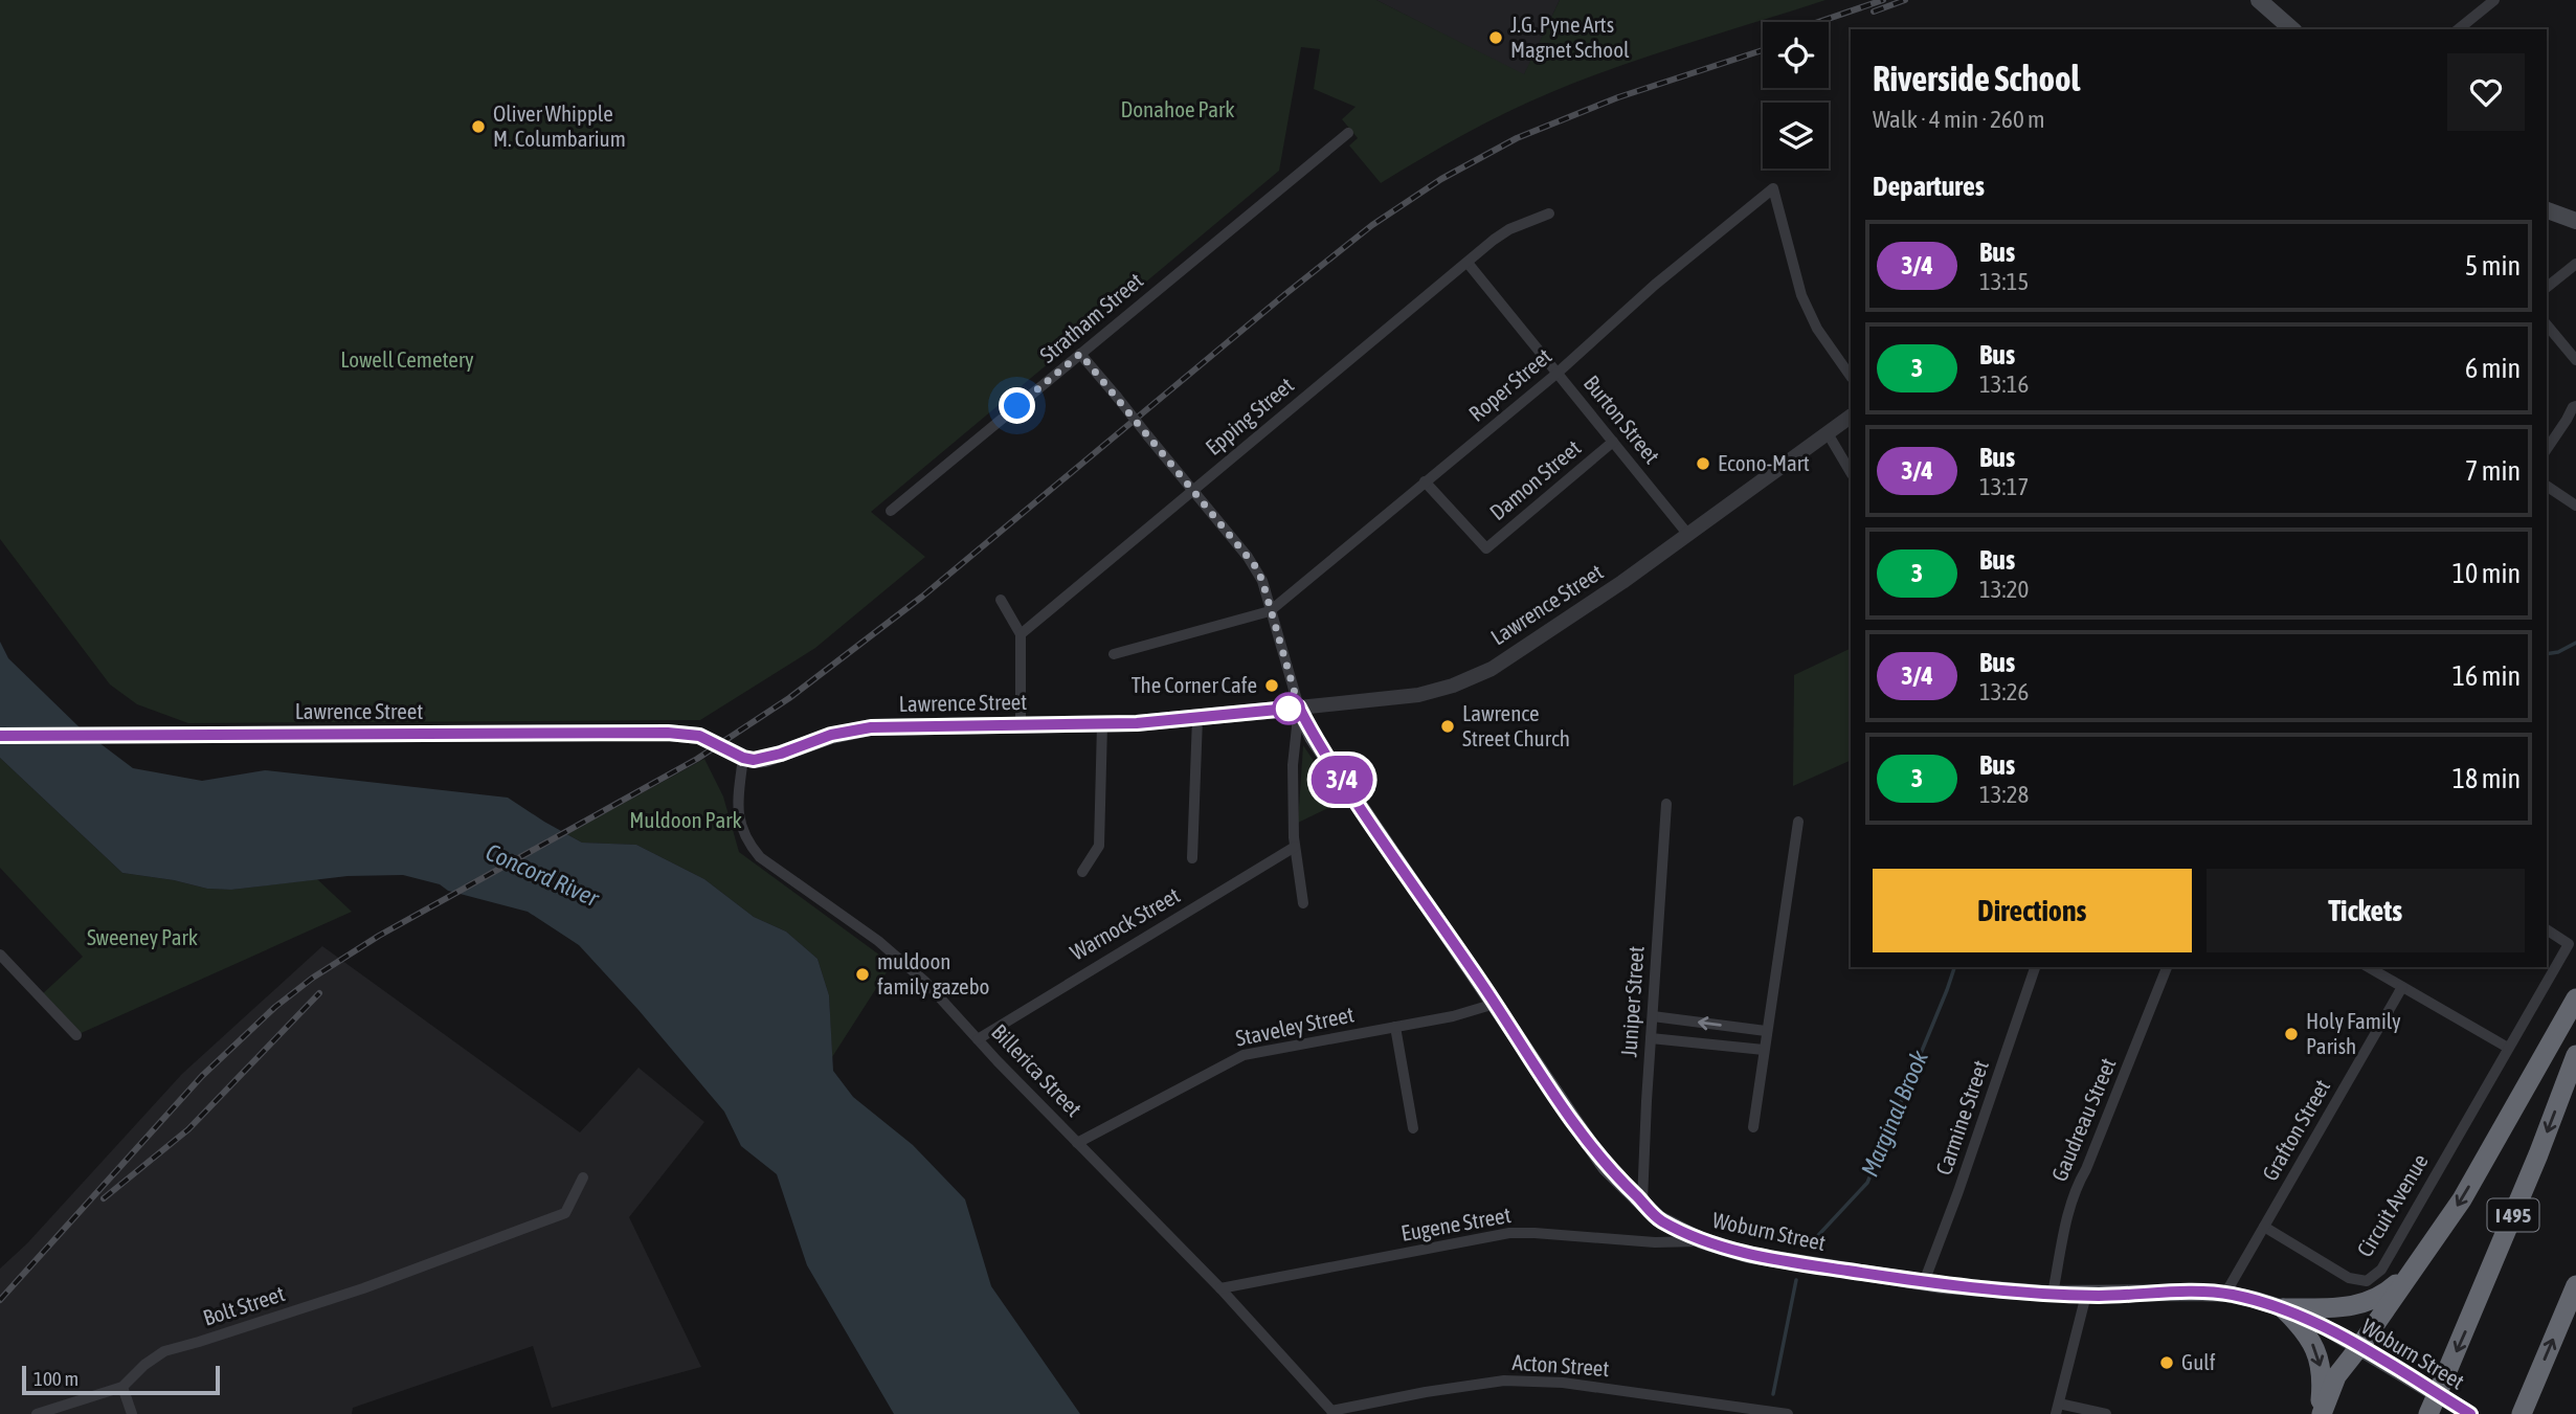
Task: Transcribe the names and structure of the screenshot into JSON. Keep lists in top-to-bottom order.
{
  "streets": {
    "highway": ["I 495"],
    "main road": ["Lawrence Street", "Woburn Street"],
    "street": [
      "Stratham Street",
      "Roper Street",
      "Epping Street",
      "Burton Street",
      "Damon Street",
      "Warnock Street",
      "Juniper Street",
      "Staveley Street",
      "Billerica Street",
      "Carmine Street",
      "Gaudreau Street",
      "Grafton Street",
      "Circuit Avenue",
      "Eugene Street",
      "Bolt Street",
      "Acton Street"
    ]
  },
  "crossings": [
    ["Roper Street", "Burton Street"],
    ["Roper Street", "Damon Street"],
    ["Epping Street", "Burton Street"],
    ["Burton Street", "Damon Street"],
    ["Burton Street", "Lawrence Street"],
    ["Lawrence Street", "Billerica Street"],
    ["Lawrence Street", "Woburn Street"],
    ["Warnock Street", "Billerica Street"],
    ["Juniper Street", "Woburn Street"],
    ["Staveley Street", "Billerica Street"],
    ["Staveley Street", "Woburn Street"],
    ["Billerica Street", "Eugene Street"],
    ["Billerica Street", "Acton Street"],
    ["Carmine Street", "Woburn Street"],
    ["Gaudreau Street", "Woburn Street"],
    ["Grafton Street", "Circuit Avenue"],
    ["Grafton Street", "Woburn Street"],
    ["Eugene Street", "Woburn Street"]
  ],
  "water": ["Concord River", "Marginal Brook"],
  "parks": [
    "Donahoe Park",
    "Lowell Cemetery",
    "Muldoon Park",
    "Sweeney Park"
  ],
  "places": [
    "J.G. Pyne Arts Magnet School",
    "Oliver Whipple M. Columbarium",
    "Econo-Mart",
    "The Corner Cafe",
    "Lawrence Street Church",
    "muldoon family gazebo",
    "Holy Family Parish",
    "Gulf"
  ],
  "lines": ["bus line 3/4"],
  "scale_bar": "100 m",
  "page": {
    "on_map": "3/4",
    "heading": [
      ["Riverside School", "Walk · 4 min · 260 m"],
      "Departures"
    ],
    "list": [
      {
        "mark": "3/4",
        "name": "Bus",
        "note": "13:15",
        "value": "5 min"
      },
      {
        "mark": "3",
        "name": "Bus",
        "note": "13:16",
        "value": "6 min"
      },
      {
        "mark": "3/4",
        "name": "Bus",
        "note": "13:17",
        "value": "7 min"
      },
      {
        "mark": "3",
        "name": "Bus",
        "note": "13:20",
        "value": "10 min"
      },
      {
        "mark": "3/4",
        "name": "Bus",
        "note": "13:26",
        "value": "16 min"
      },
      {
        "mark": "3",
        "name": "Bus",
        "note": "13:28",
        "value": "18 min"
      }
    ],
    "buttons": ["Directions", "Tickets"],
    "scale": "100 m"
  }
}
